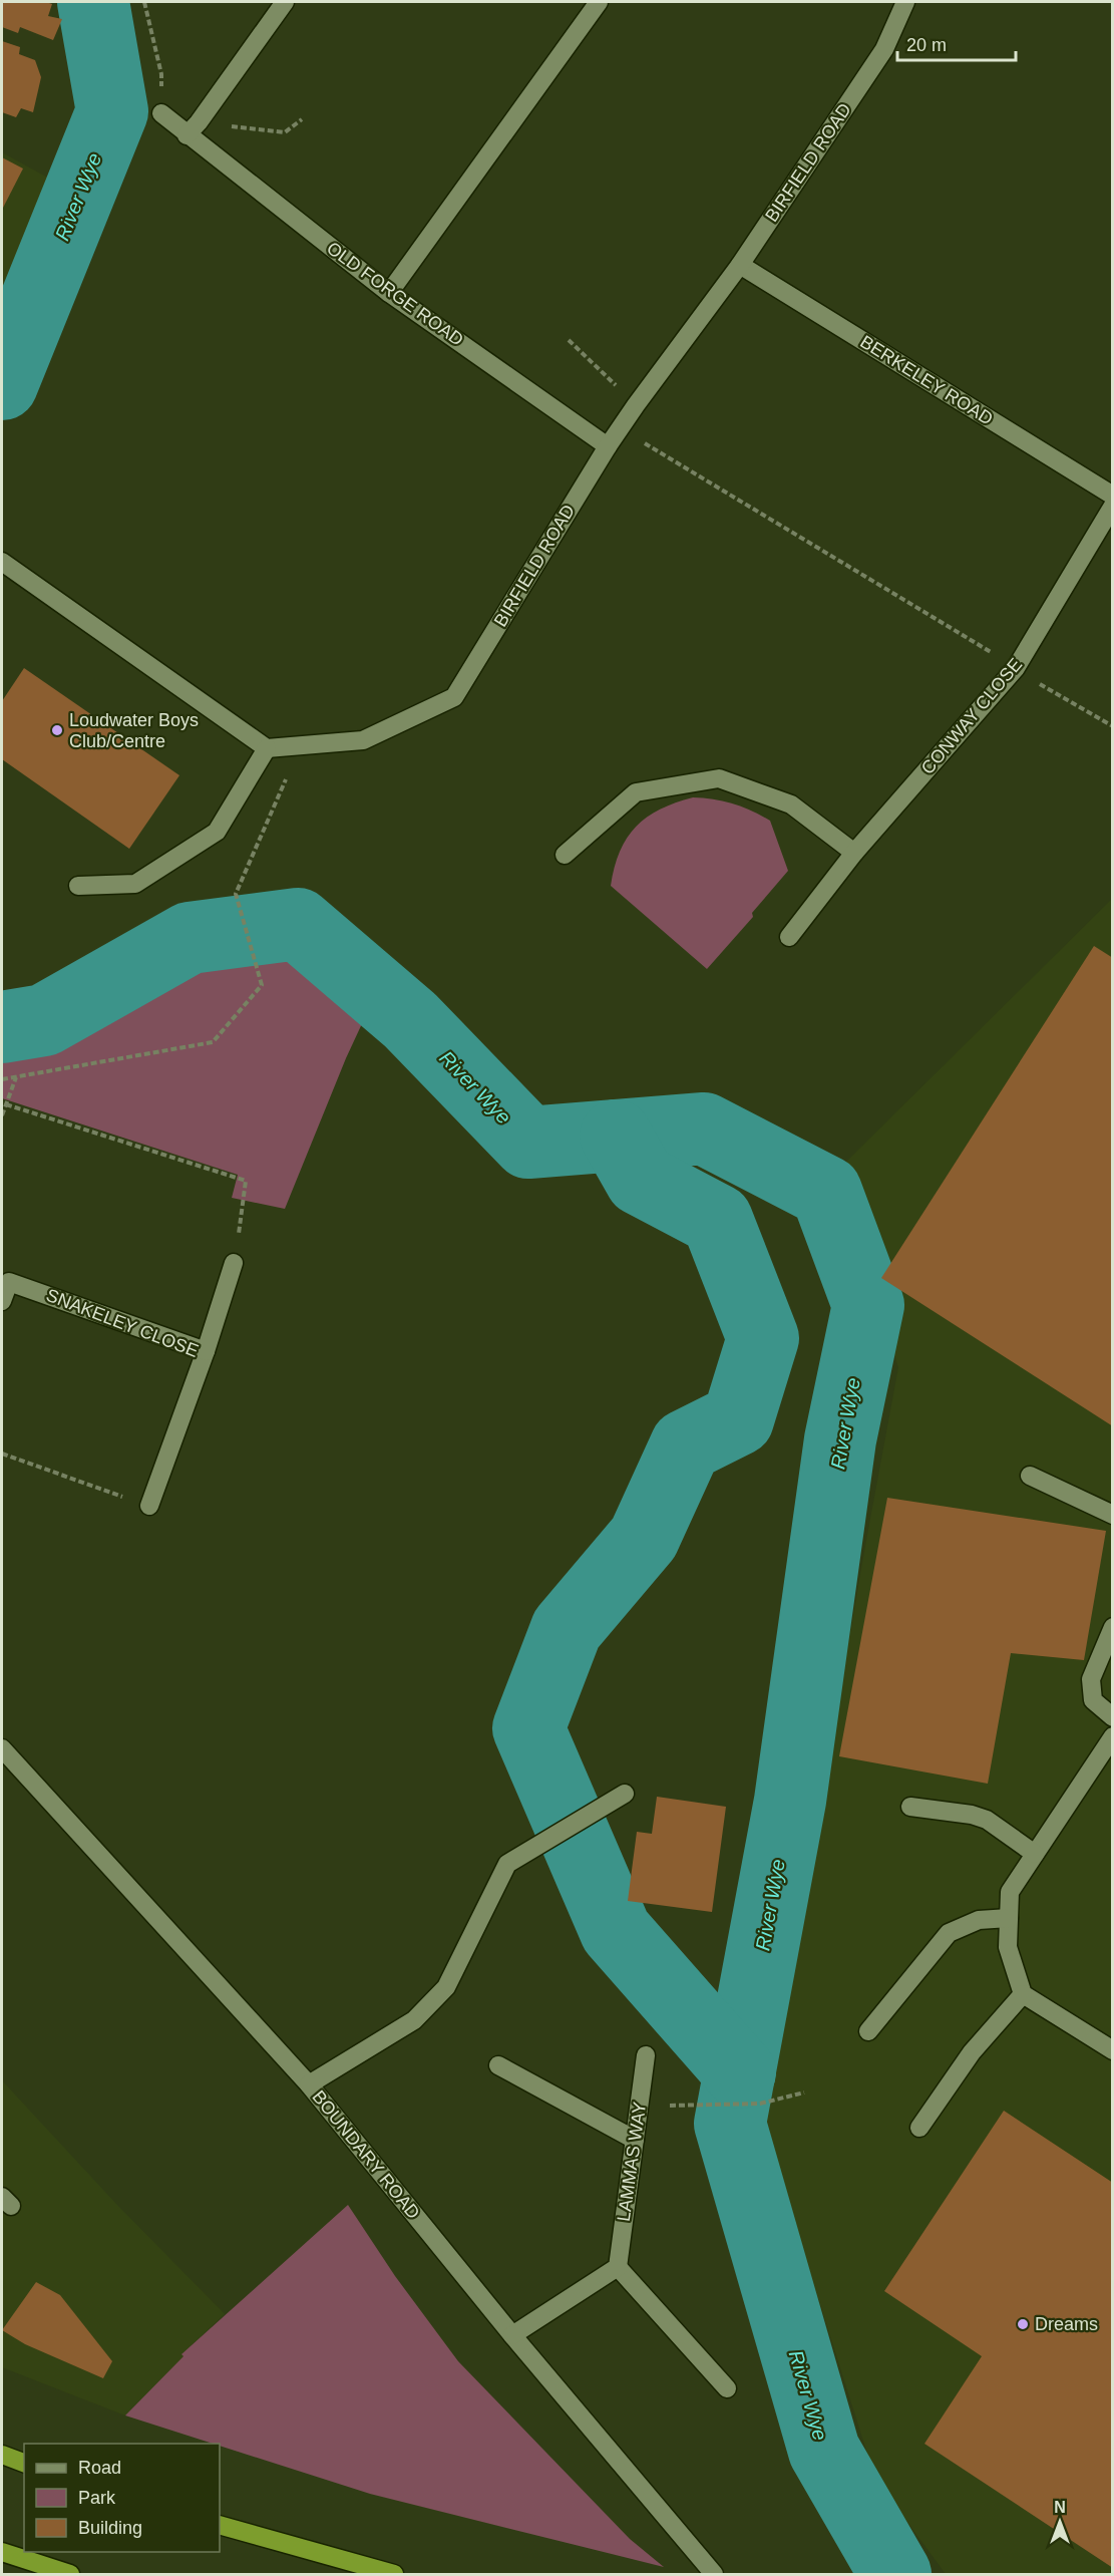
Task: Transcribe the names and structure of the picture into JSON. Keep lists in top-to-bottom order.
{
  "streets": {
    "street": [
      "BIRFIELD ROAD",
      "OLD FORGE ROAD",
      "BERKELEY ROAD",
      "CONWAY CLOSE",
      "SNAKELEY CLOSE",
      "BOUNDARY ROAD",
      "LAMMAS WAY"
    ]
  },
  "crossings": [
    ["BIRFIELD ROAD", "OLD FORGE ROAD"],
    ["BIRFIELD ROAD", "BERKELEY ROAD"]
  ],
  "water": ["River Wye"],
  "places": ["Loudwater Boys Club/Centre", "Dreams"],
  "legend": ["Road", "Park", "Building"],
  "scale_bar": "20 m",
  "north": "top"
}
